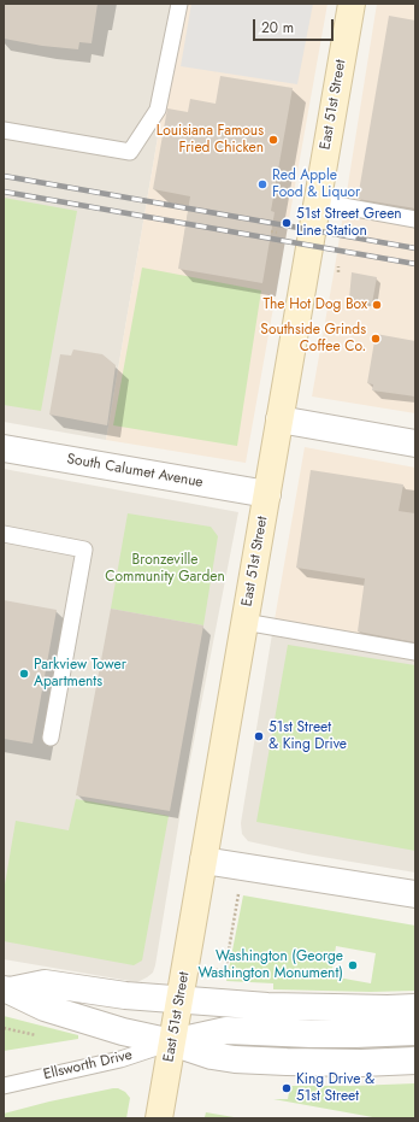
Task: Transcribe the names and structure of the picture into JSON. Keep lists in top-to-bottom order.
{
  "streets": {
    "main road": ["East 51st Street"],
    "street": ["South Calumet Avenue"],
    "lane": ["Ellsworth Drive"]
  },
  "crossings": [
    ["East 51st Street", "South Calumet Avenue"],
    ["East 51st Street", "Ellsworth Drive"]
  ],
  "parks": ["Bronzeville Community Garden"],
  "places": [
    "Louisiana Famous Fried Chicken",
    "Red Apple Food & Liquor",
    "51st Street Green Line Station",
    "The Hot Dog Box",
    "Southside Grinds Coffee Co.",
    "Parkview Tower Apartments",
    "51st Street & King Drive",
    "Washington (George Washington Monument)",
    "King Drive & 51st Street"
  ],
  "scale_bar": "20 m"
}
